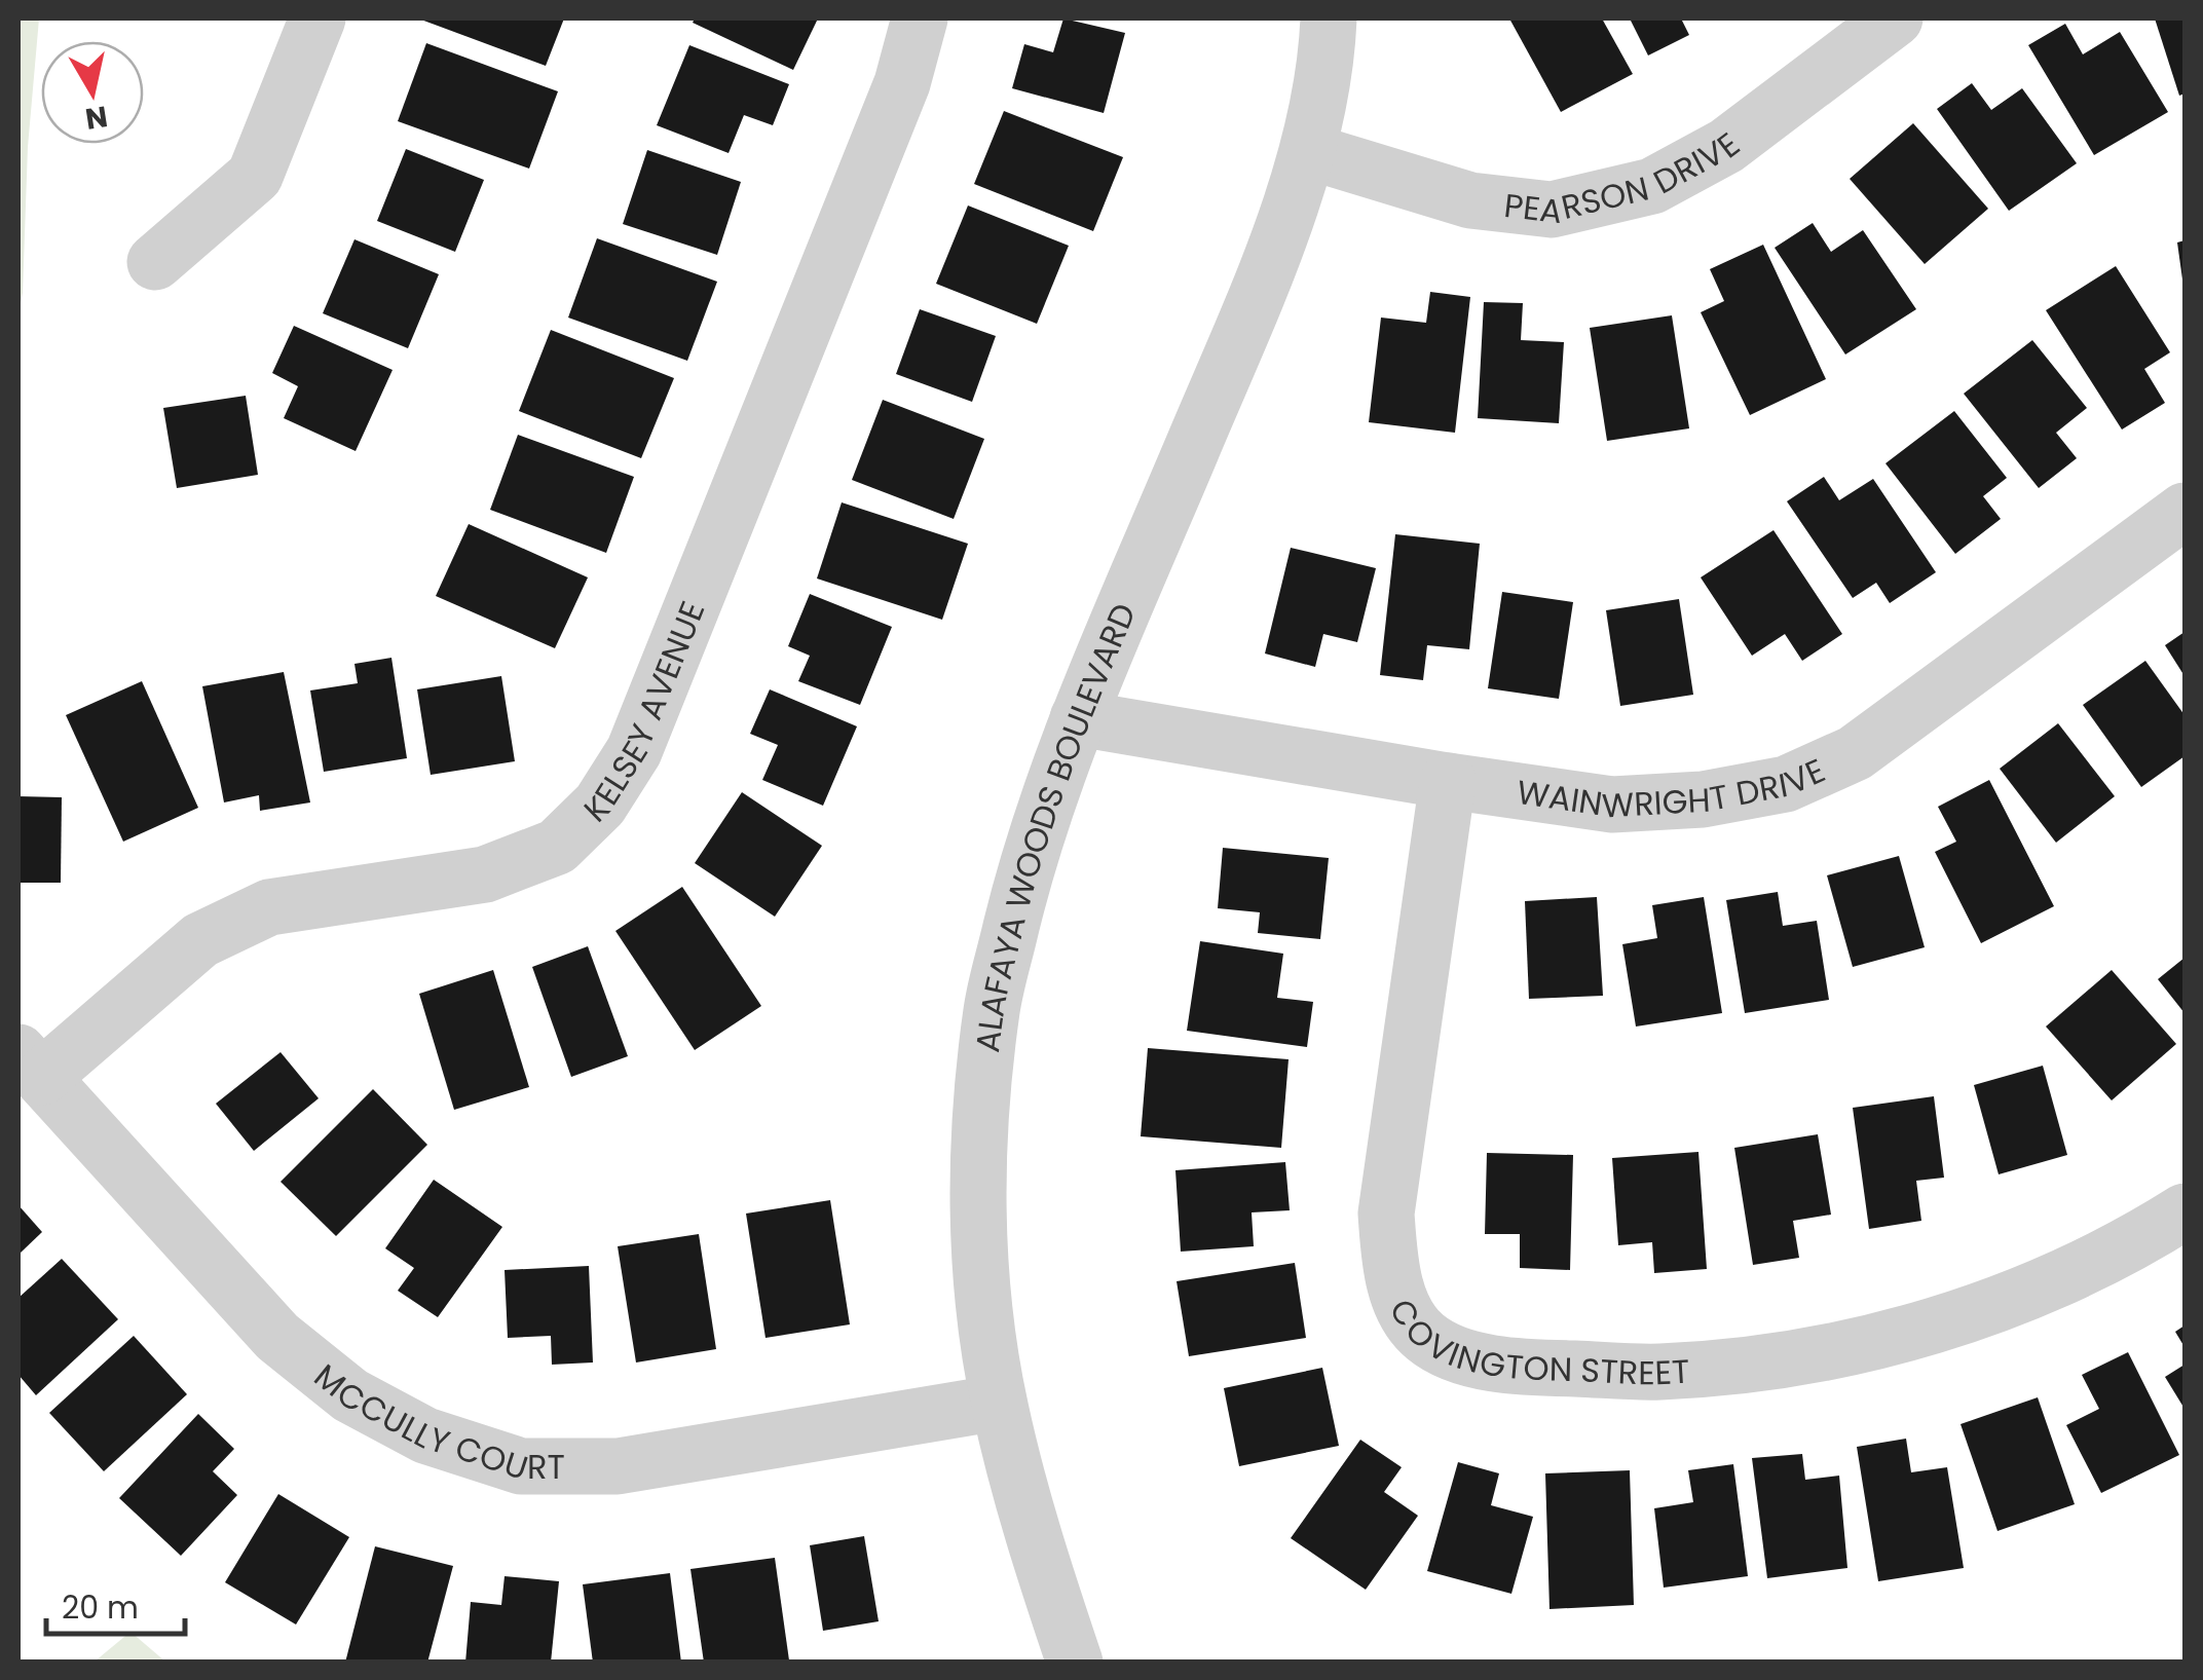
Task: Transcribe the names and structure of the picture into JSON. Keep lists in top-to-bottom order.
{
  "streets": {
    "street": [
      "PEARSON DRIVE",
      "KELSEY AVENUE",
      "WAINWRIGHT DRIVE",
      "ALAFAYA WOODS BOULEVARD",
      "COVINGTON STREET",
      "MCCULLY COURT"
    ]
  },
  "crossings": [
    ["PEARSON DRIVE", "ALAFAYA WOODS BOULEVARD"],
    ["KELSEY AVENUE", "MCCULLY COURT"],
    ["WAINWRIGHT DRIVE", "ALAFAYA WOODS BOULEVARD"],
    ["WAINWRIGHT DRIVE", "COVINGTON STREET"],
    ["ALAFAYA WOODS BOULEVARD", "MCCULLY COURT"]
  ],
  "scale_bar": "20 m",
  "north": "bottom"
}
